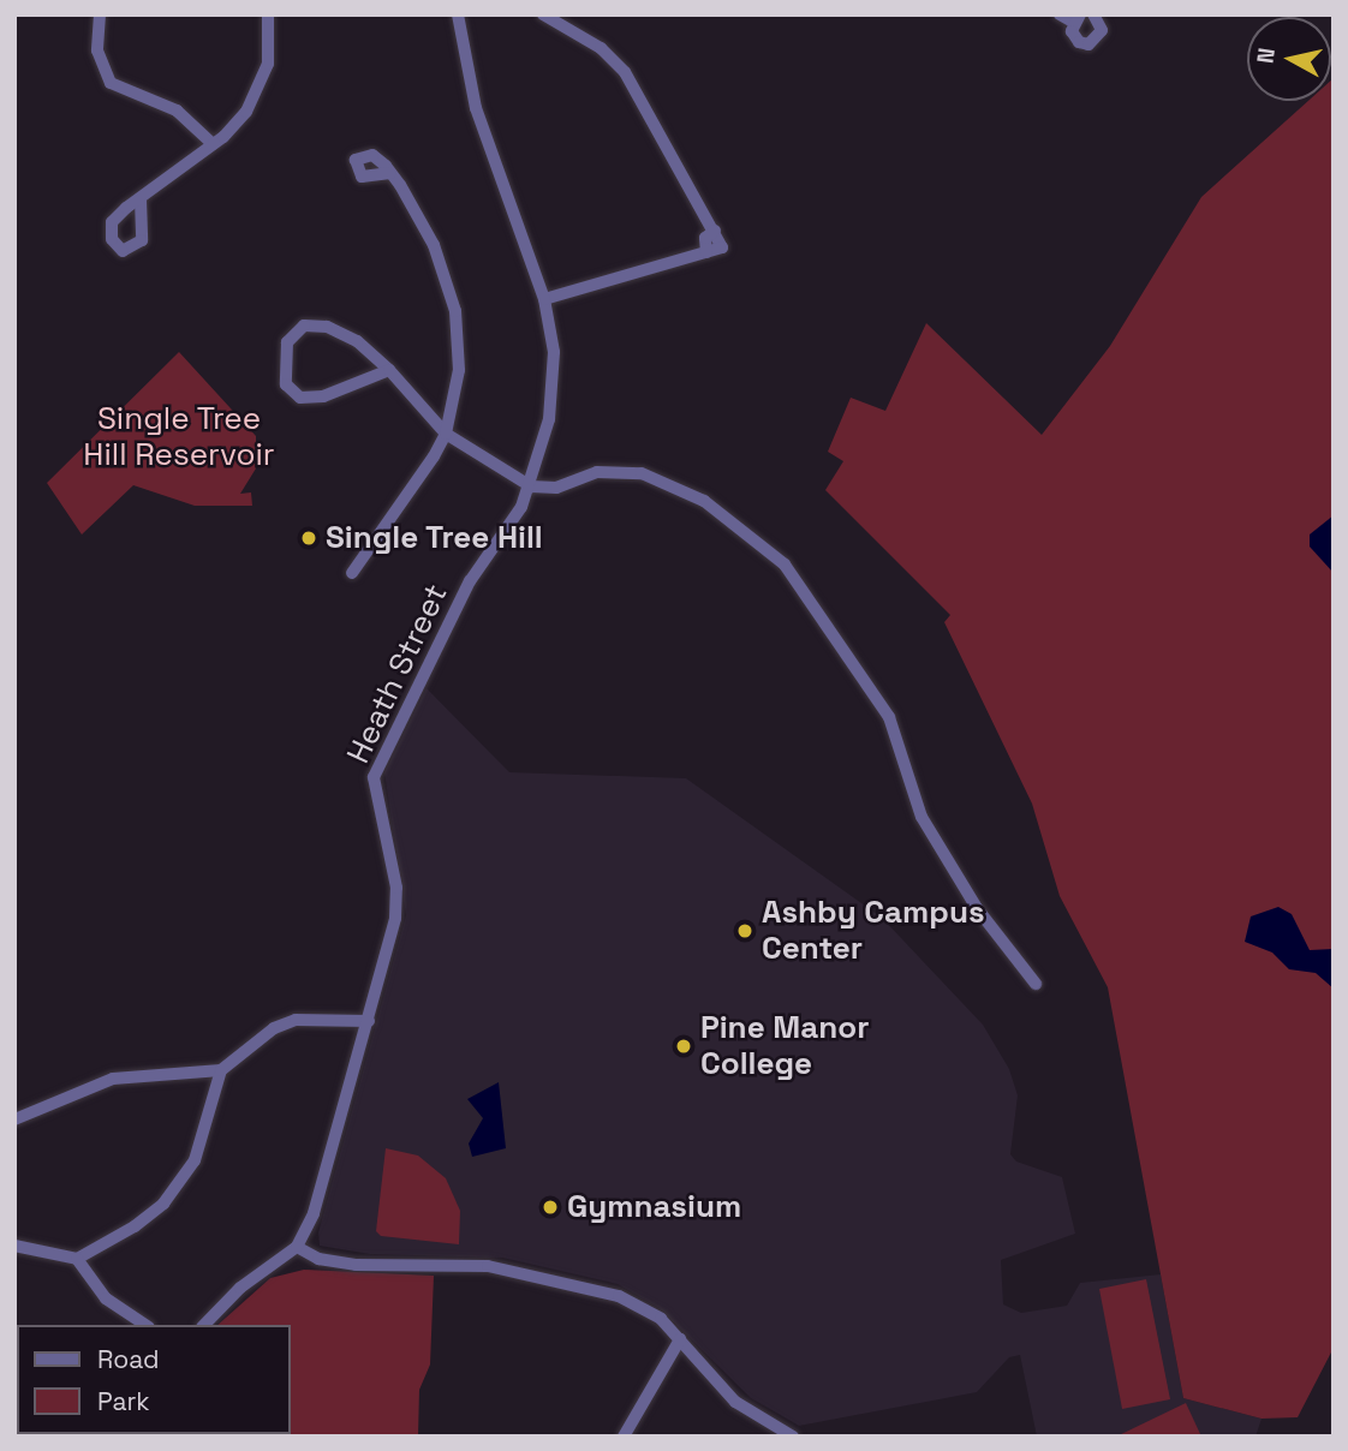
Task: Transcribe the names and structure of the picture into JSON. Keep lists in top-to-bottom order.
{
  "streets": {
    "street": ["Heath Street"]
  },
  "parks": ["Single Tree Hill Reservoir"],
  "places": [
    "Single Tree Hill",
    "Ashby Campus Center",
    "Pine Manor College",
    "Gymnasium"
  ],
  "legend": ["Road", "Park"],
  "north": "left"
}
